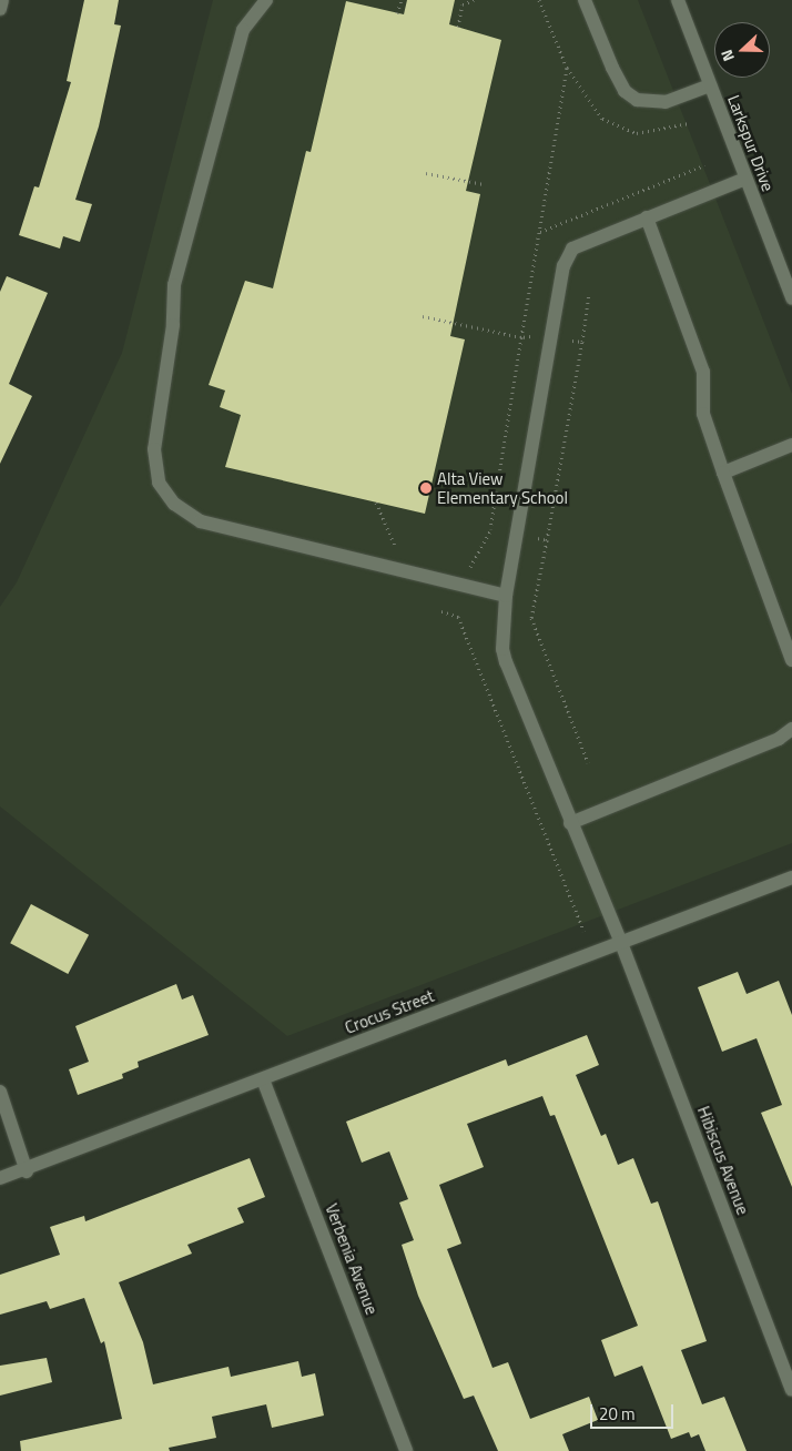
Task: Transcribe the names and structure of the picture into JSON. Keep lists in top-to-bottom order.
{
  "streets": {
    "street": [
      "Larkspur Drive",
      "Crocus Street",
      "Hibiscus Avenue",
      "Verbenia Avenue"
    ]
  },
  "crossings": [
    ["Larkspur Drive", "Hibiscus Avenue"],
    ["Crocus Street", "Hibiscus Avenue"],
    ["Crocus Street", "Verbenia Avenue"]
  ],
  "places": ["Alta View Elementary School"],
  "scale_bar": "20 m",
  "north": "left"
}
